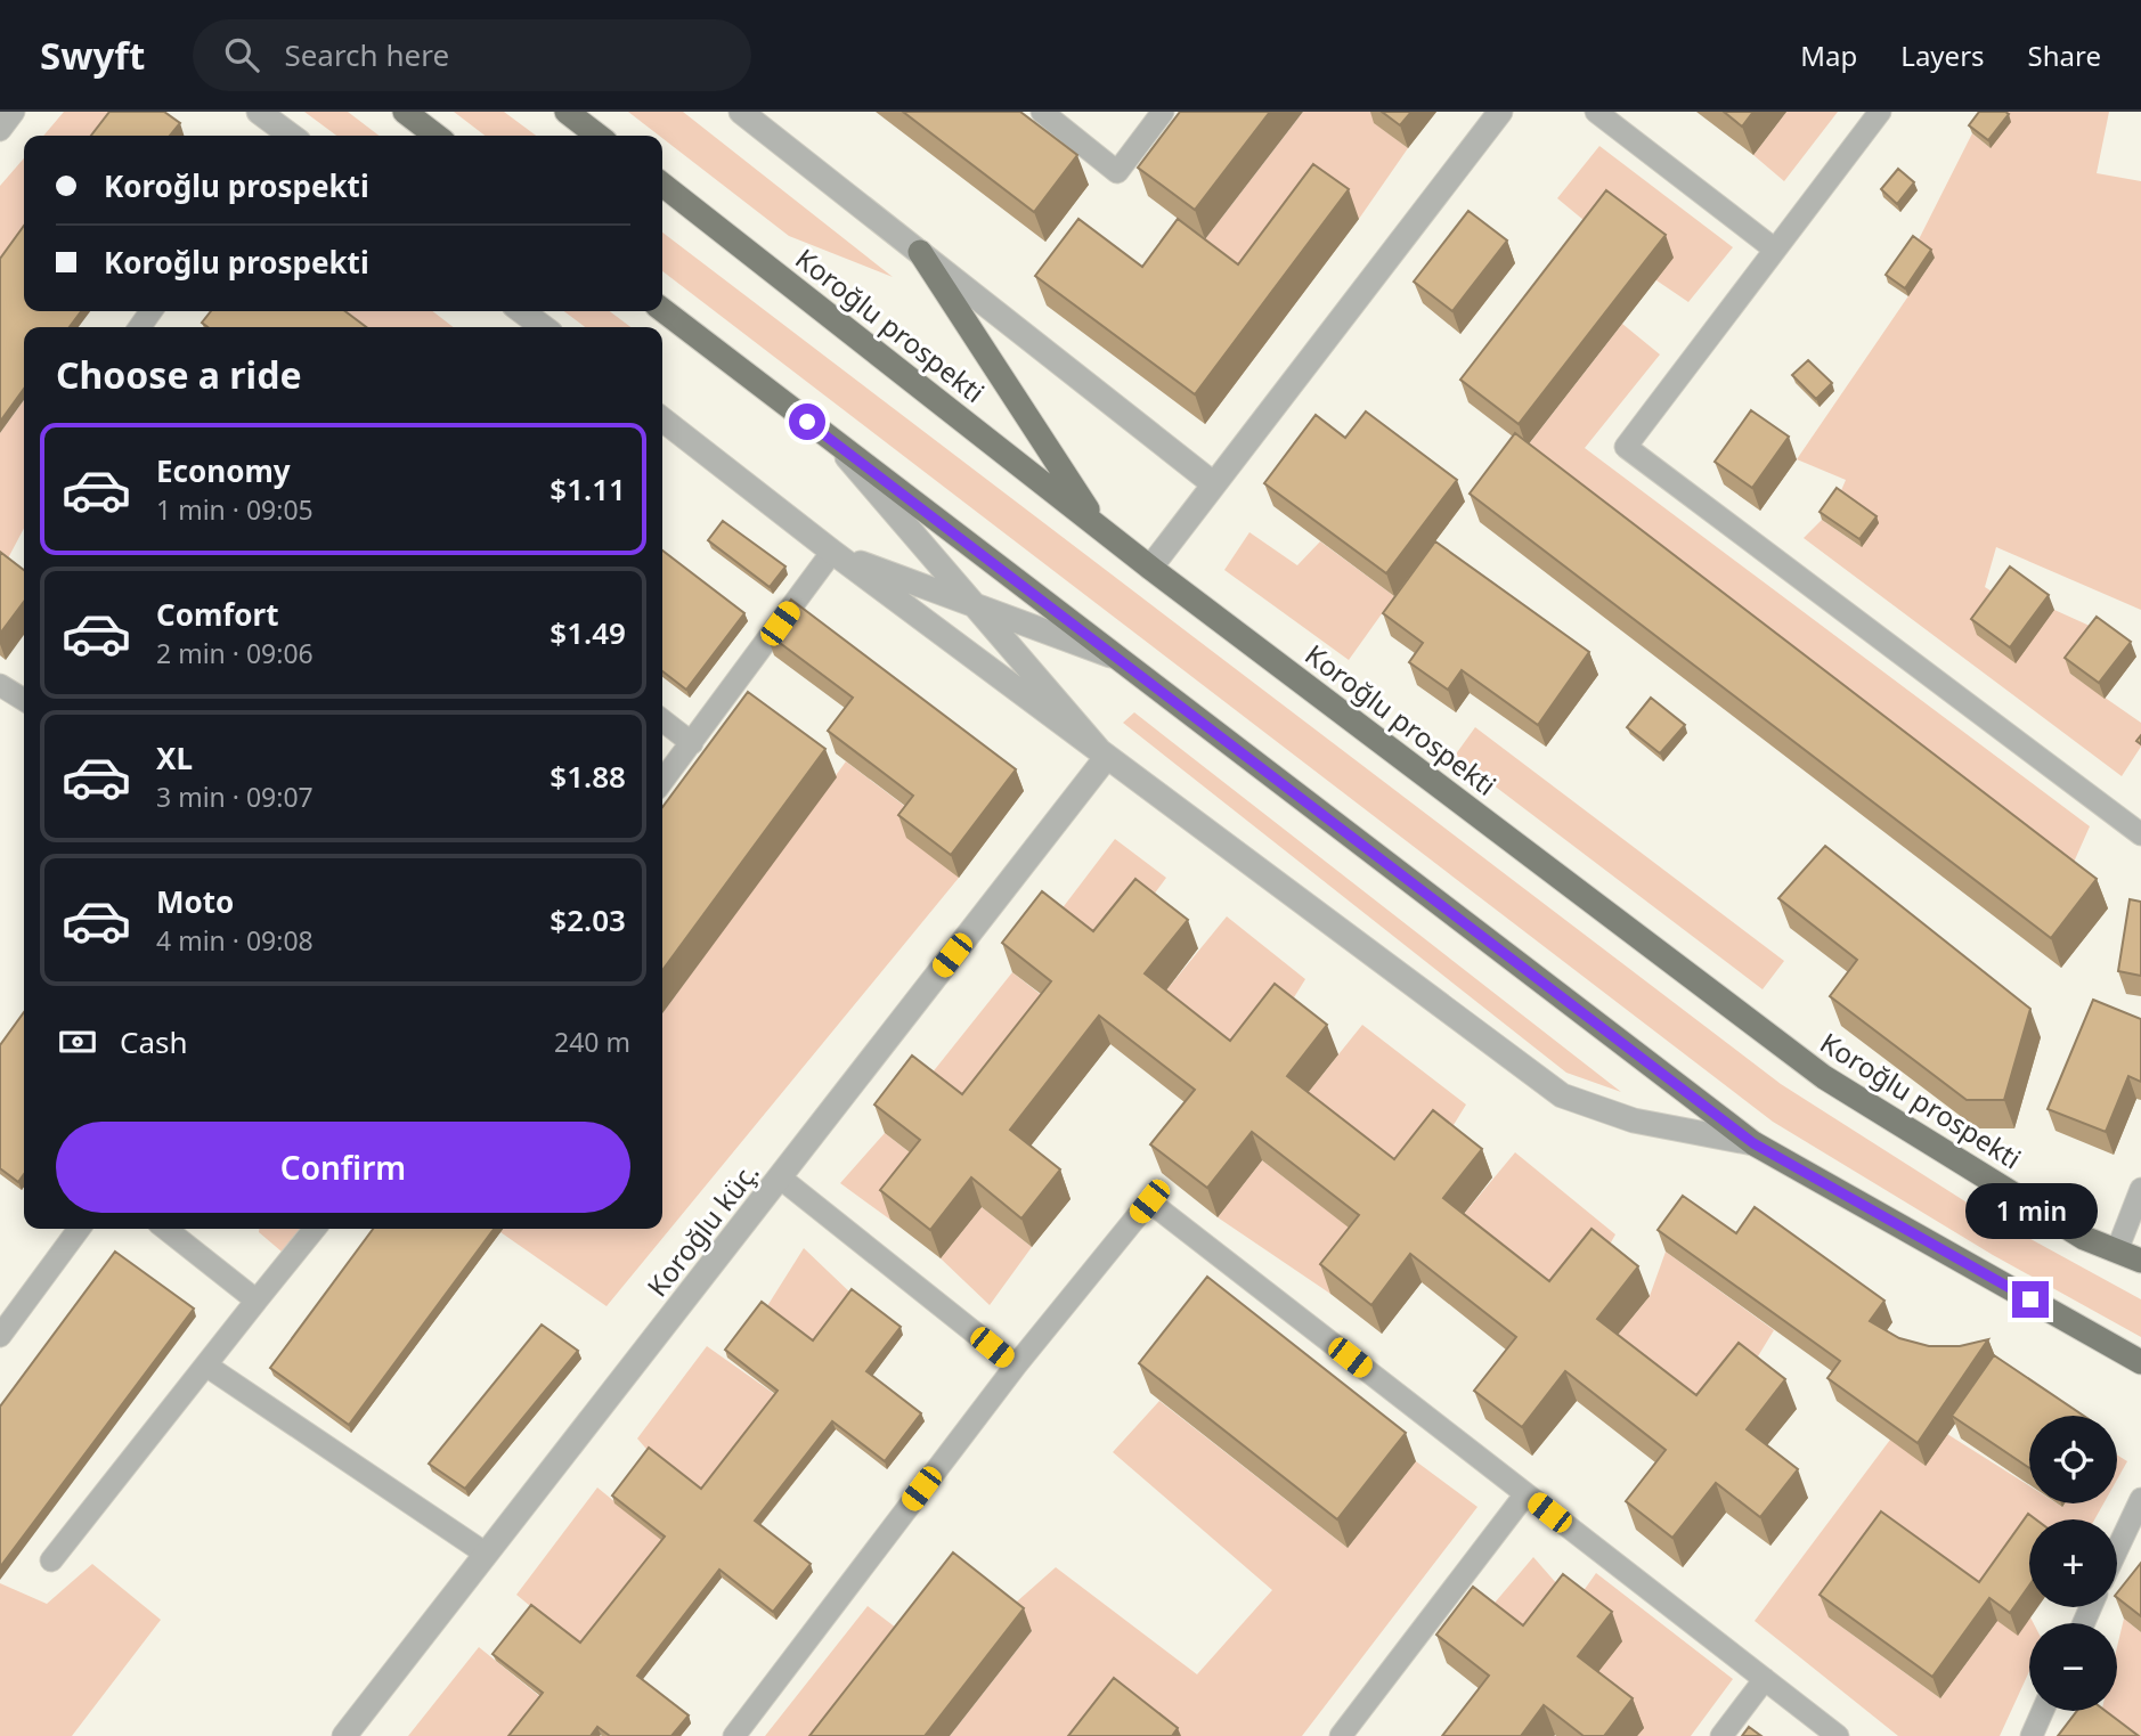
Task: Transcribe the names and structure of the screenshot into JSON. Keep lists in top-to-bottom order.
{
  "streets": {
    "main road": ["Koroğlu prospekti"],
    "street": ["Koroğlu küç."]
  },
  "page": {
    "header": "Swyft",
    "search": "Search here",
    "nav": ["Map", "Layers", "Share"],
    "banner": ["Koroğlu prospekti", "Koroğlu prospekti"],
    "heading": "Choose a ride",
    "list": [
      {
        "name": "Economy",
        "note": "1 min · 09:05",
        "value": "$1.11"
      },
      {
        "name": "Comfort",
        "note": "2 min · 09:06",
        "value": "$1.49"
      },
      {
        "name": "XL",
        "note": "3 min · 09:07",
        "value": "$1.88"
      },
      {
        "name": "Moto",
        "note": "4 min · 09:08",
        "value": "$2.03"
      }
    ],
    "pay": ["Cash", "240 m"],
    "buttons": "Confirm",
    "bubble": "1 min",
    "map_buttons": ["+", "−"]
  }
}
